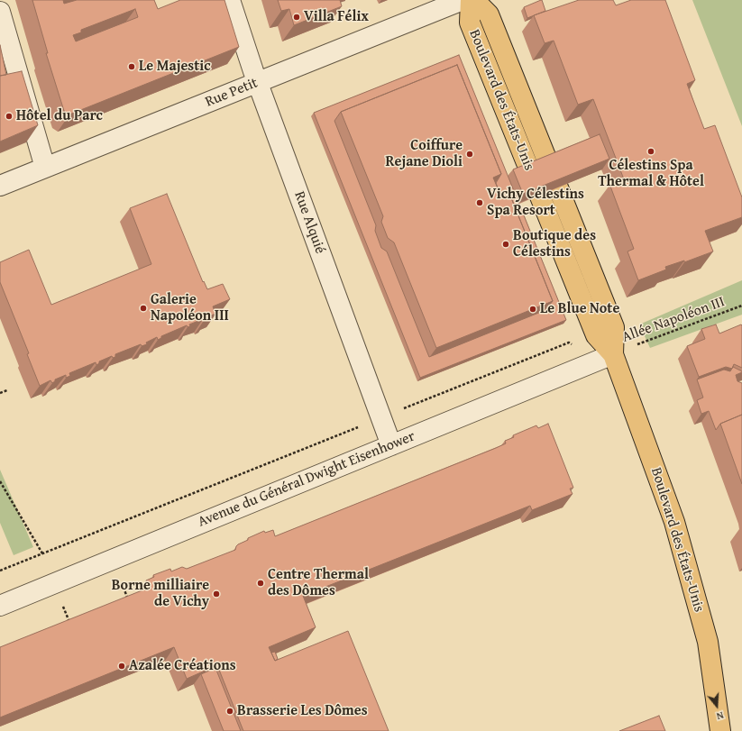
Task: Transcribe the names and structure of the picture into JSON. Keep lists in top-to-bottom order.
{
  "streets": {
    "main road": ["Boulevard des États-Unis"],
    "street": ["Rue Petit", "Rue Alquié", "Avenue du Général Dwight Eisenhower"],
    "path": ["Allée Napoléon III"]
  },
  "crossings": [
    ["Rue Petit", "Rue Alquié"],
    ["Boulevard des États-Unis", "Allée Napoléon III"],
    ["Boulevard des États-Unis", "Avenue du Général Dwight Eisenhower"],
    ["Rue Alquié", "Avenue du Général Dwight Eisenhower"],
    ["Allée Napoléon III", "Avenue du Général Dwight Eisenhower"]
  ],
  "places": [
    "Villa Félix",
    "Le Majestic",
    "Hôtel du Parc",
    "Célestins Spa Thermal & Hôtel",
    "Coiffure Rejane Dioli",
    "Vichy Célestins Spa Resort",
    "Boutique des Célestins",
    "Galerie Napoléon III",
    "Le Blue Note",
    "Centre Thermal des Dômes",
    "Borne milliaire de Vichy",
    "Azalée Créations",
    "Brasserie Les Dômes"
  ],
  "north": "bottom"
}
